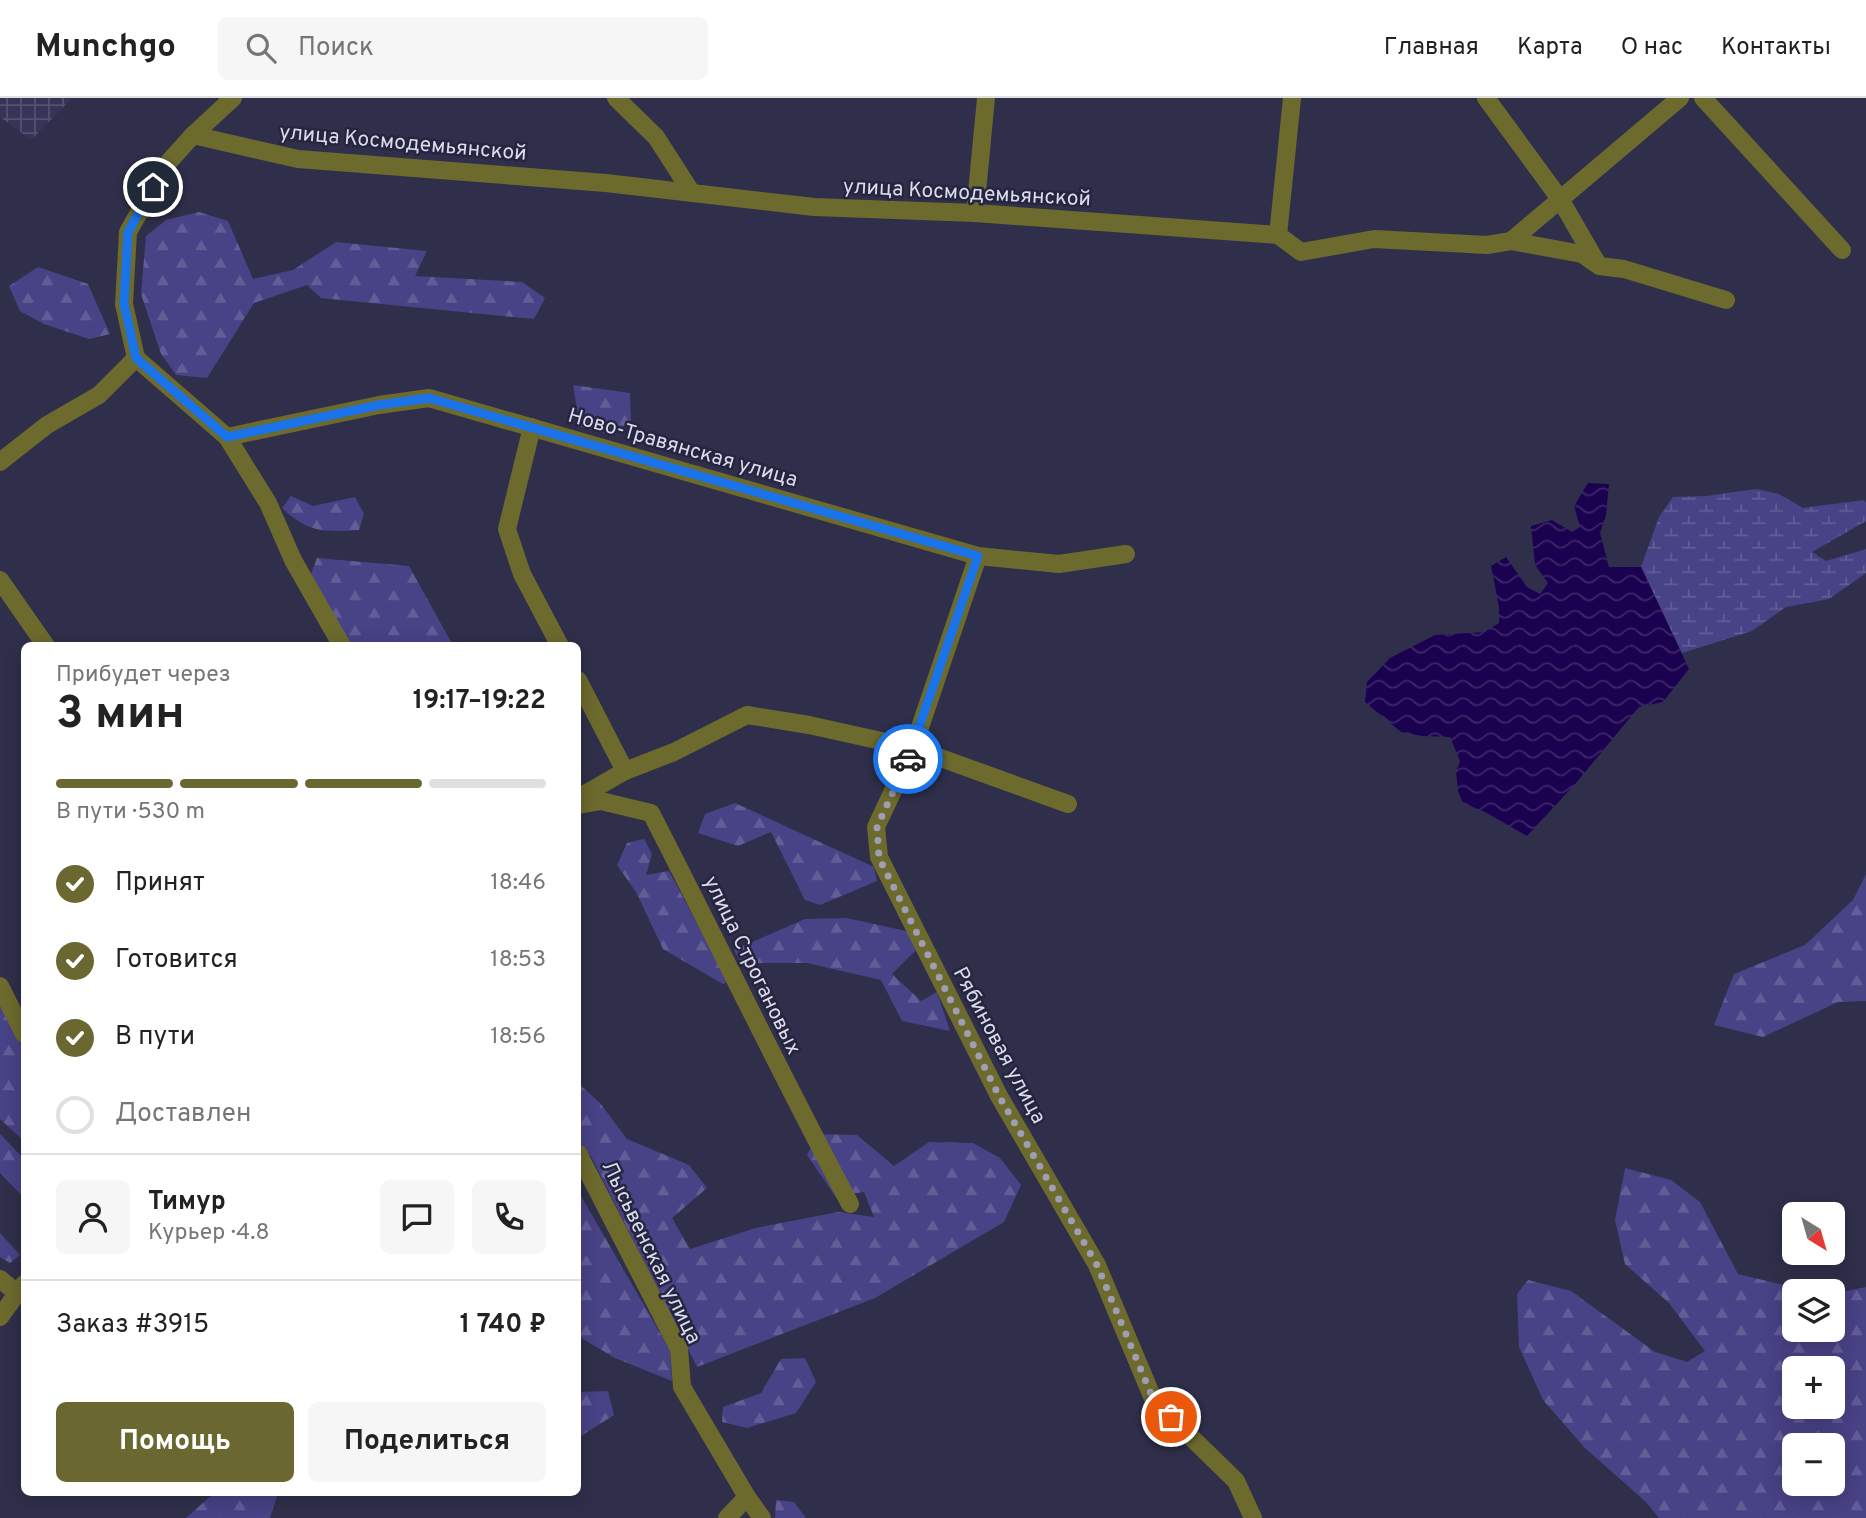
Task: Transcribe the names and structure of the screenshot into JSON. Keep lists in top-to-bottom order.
{
  "streets": {
    "street": [
      "улица Космодемьянской",
      "Ново-Травянская улица",
      "улица Строгановых",
      "Рябиновая улица",
      "Лысьвенская улица"
    ]
  },
  "crossings": [
    ["Ново-Травянская улица", "Рябиновая улица"]
  ],
  "north": "bottom right",
  "page": {
    "header": "Munchgo",
    "search": "Поиск",
    "nav": [
      "Главная",
      "Карта",
      "О нас",
      "Контакты"
    ],
    "heading": ["3 мин", "Прибудет через", "19:17–19:22"],
    "panel": [
      "Тимур",
      "Курьер · 4.8",
      "Заказ #3915",
      "1 740 ₽"
    ],
    "bar": "В пути · 530 m",
    "list": [
      ["Принят", "18:46"],
      ["Готовится", "18:53"],
      ["В пути", "18:56"],
      "Доставлен"
    ],
    "map_buttons": ["+", "−"],
    "buttons": ["Помощь", "Поделиться"]
  }
}
